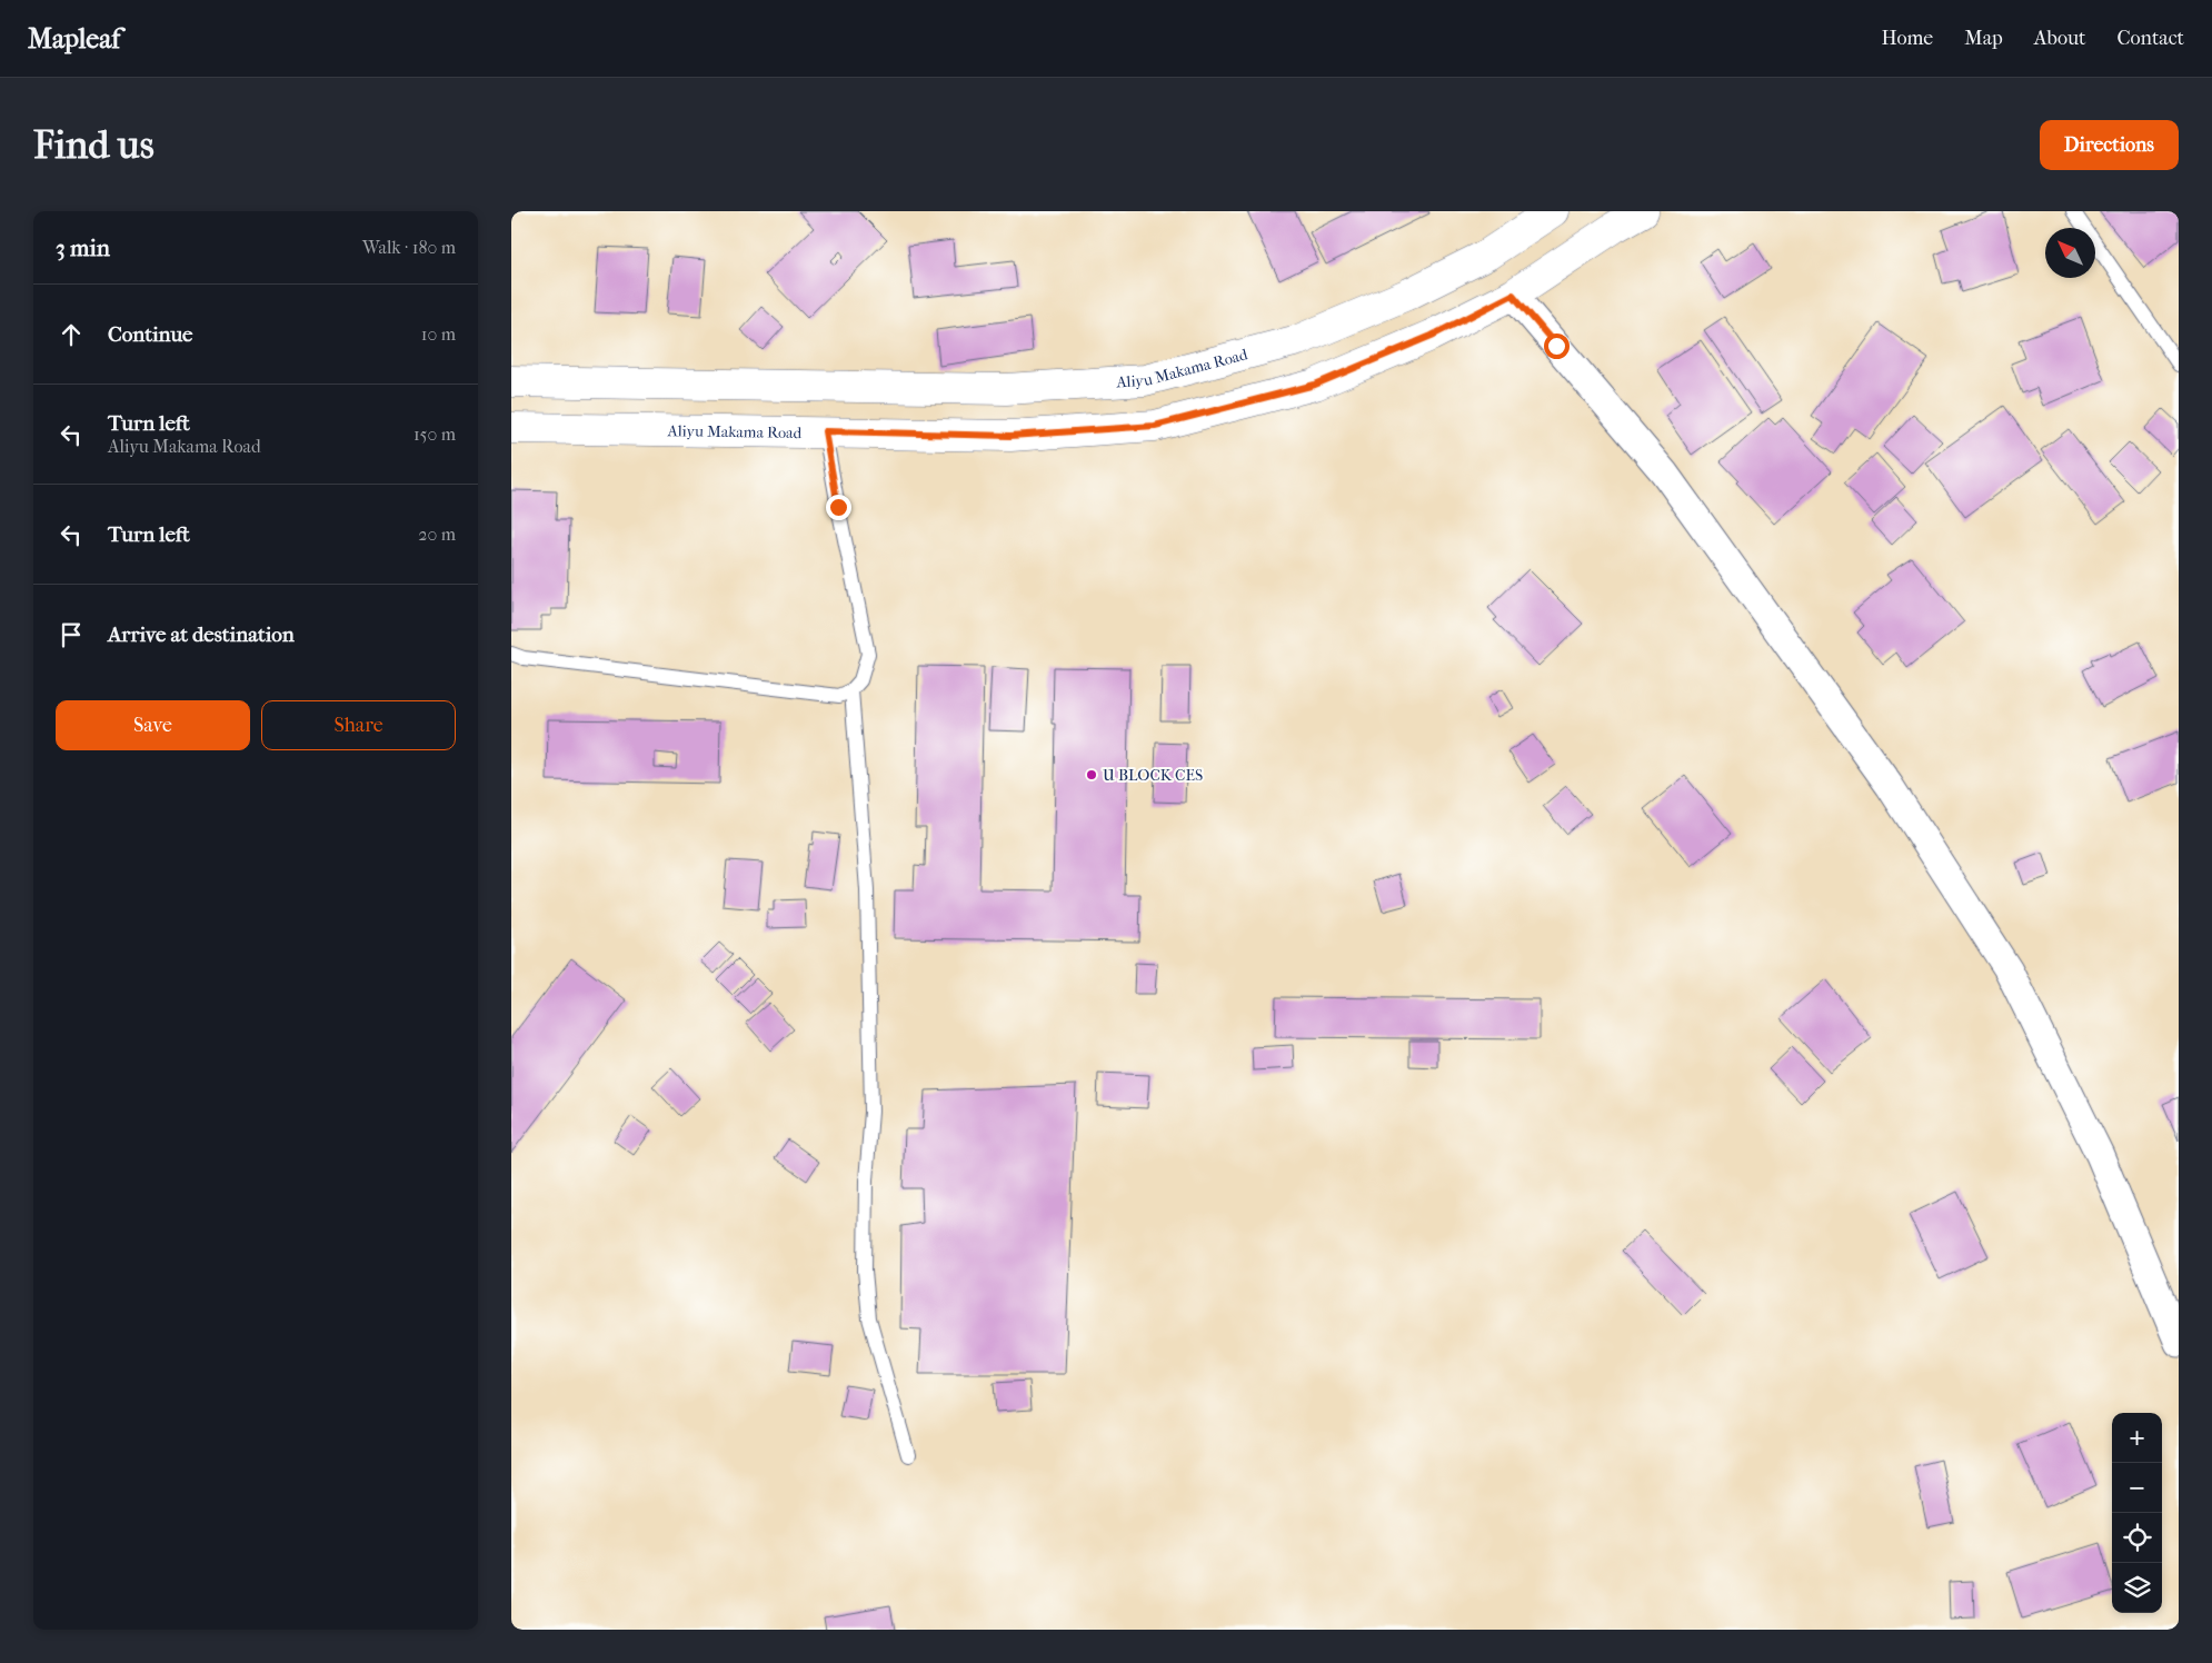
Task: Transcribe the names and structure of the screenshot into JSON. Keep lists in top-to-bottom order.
{
  "streets": {
    "street": ["Aliyu Makama Road"]
  },
  "places": ["U BLOCK CES"],
  "north": "top left",
  "page": {
    "header": "Mapleaf",
    "nav": [
      "Home",
      "Map",
      "About",
      "Contact"
    ],
    "buttons": [
      "Directions",
      ["Save", "Share"]
    ],
    "title": "Find us",
    "heading": ["3 min", "Walk · 180 m"],
    "list": [
      ["Continue", "10 m"],
      ["Turn left", "Aliyu Makama Road", "150 m"],
      ["Turn left", "20 m"],
      "Arrive at destination"
    ],
    "map_buttons": ["+", "−"]
  }
}
